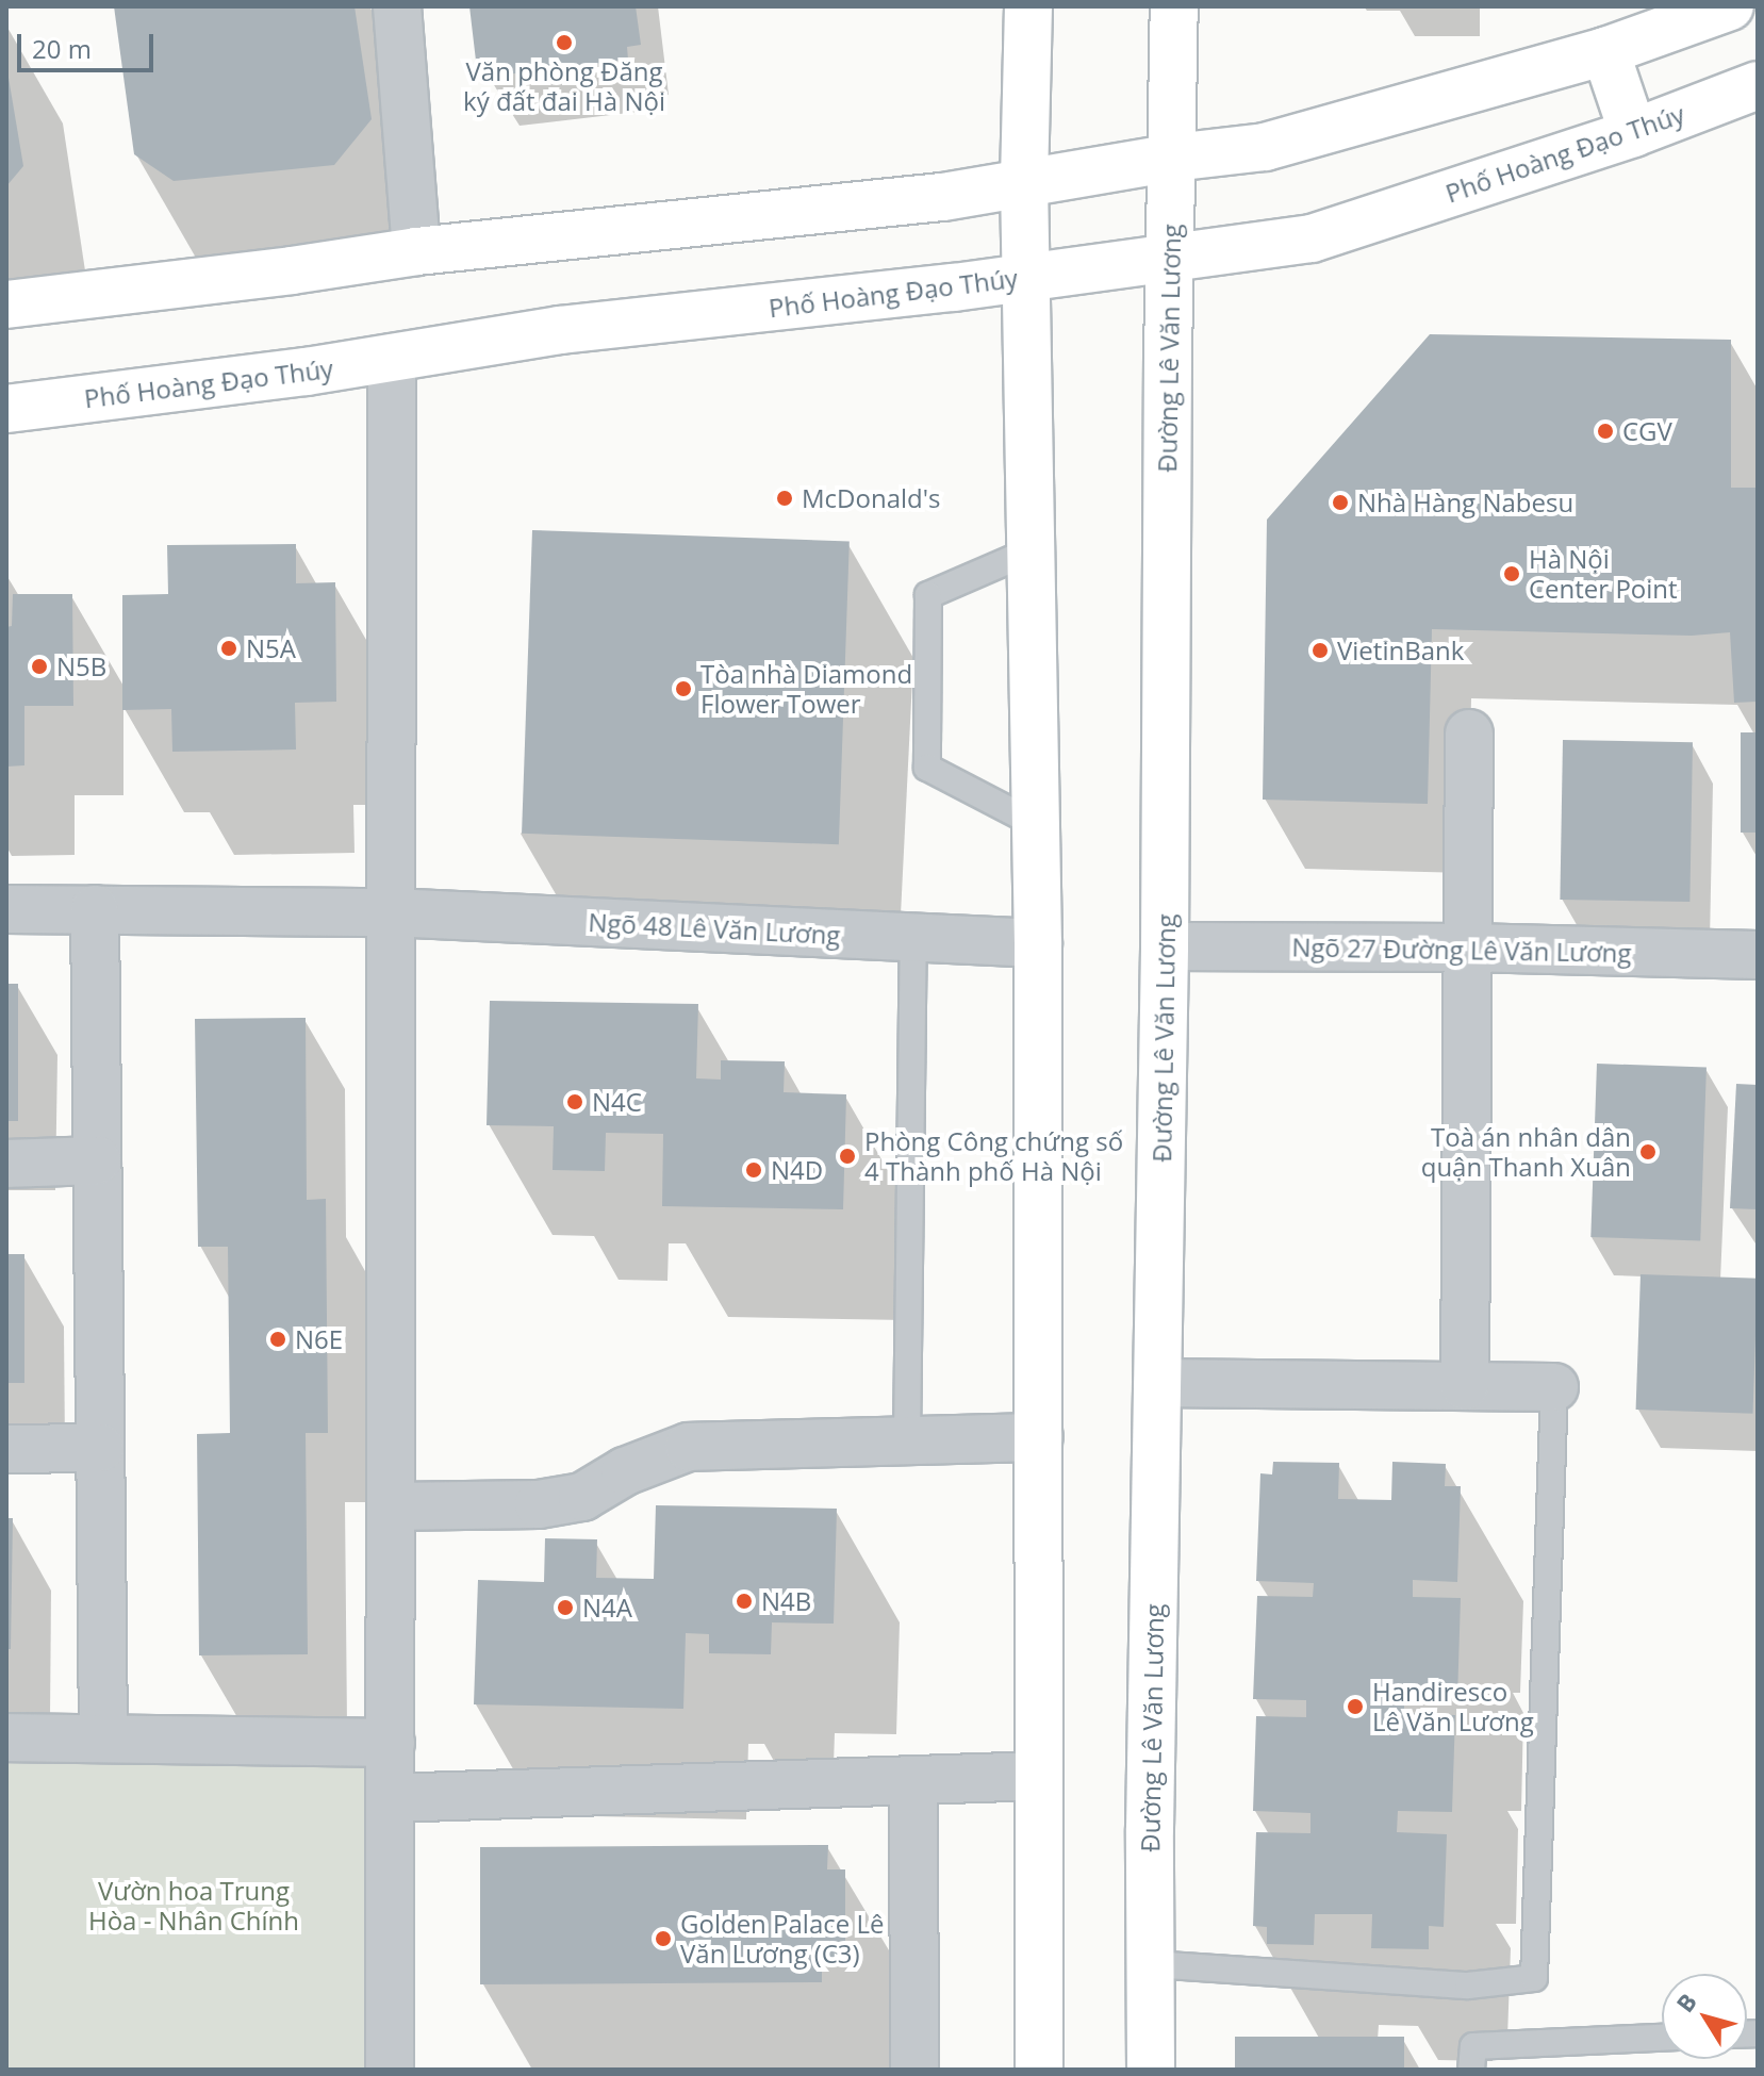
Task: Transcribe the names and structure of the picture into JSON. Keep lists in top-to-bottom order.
{
  "streets": {
    "main road": ["Phố Hoàng Đạo Thúy", "Đường Lê Văn Lương"],
    "street": ["Ngõ 48 Lê Văn Lương", "Ngõ 27 Đường Lê Văn Lương"]
  },
  "crossings": [
    ["Phố Hoàng Đạo Thúy", "Đường Lê Văn Lương"],
    ["Đường Lê Văn Lương", "Ngõ 27 Đường Lê Văn Lương"]
  ],
  "parks": ["Vườn hoa Trung Hòa - Nhân Chính"],
  "places": [
    "Văn phòng Đăng ký đất đai Hà Nội",
    "CGV",
    "McDonald's",
    "Nhà Hàng Nabesu",
    "Hà Nội Center Point",
    "N5A",
    "VietinBank",
    "N5B",
    "Tòa nhà Diamond Flower Tower",
    "N4C",
    "Toà án nhân dân quận Thanh Xuân",
    "Phòng Công chứng số 4 Thành phố Hà Nội",
    "N4D",
    "N6E",
    "N4B",
    "N4A",
    "Handiresco Lê Văn Lương",
    "Golden Palace Lê Văn Lương (C3)"
  ],
  "scale_bar": "20 m",
  "north": "top left"
}
